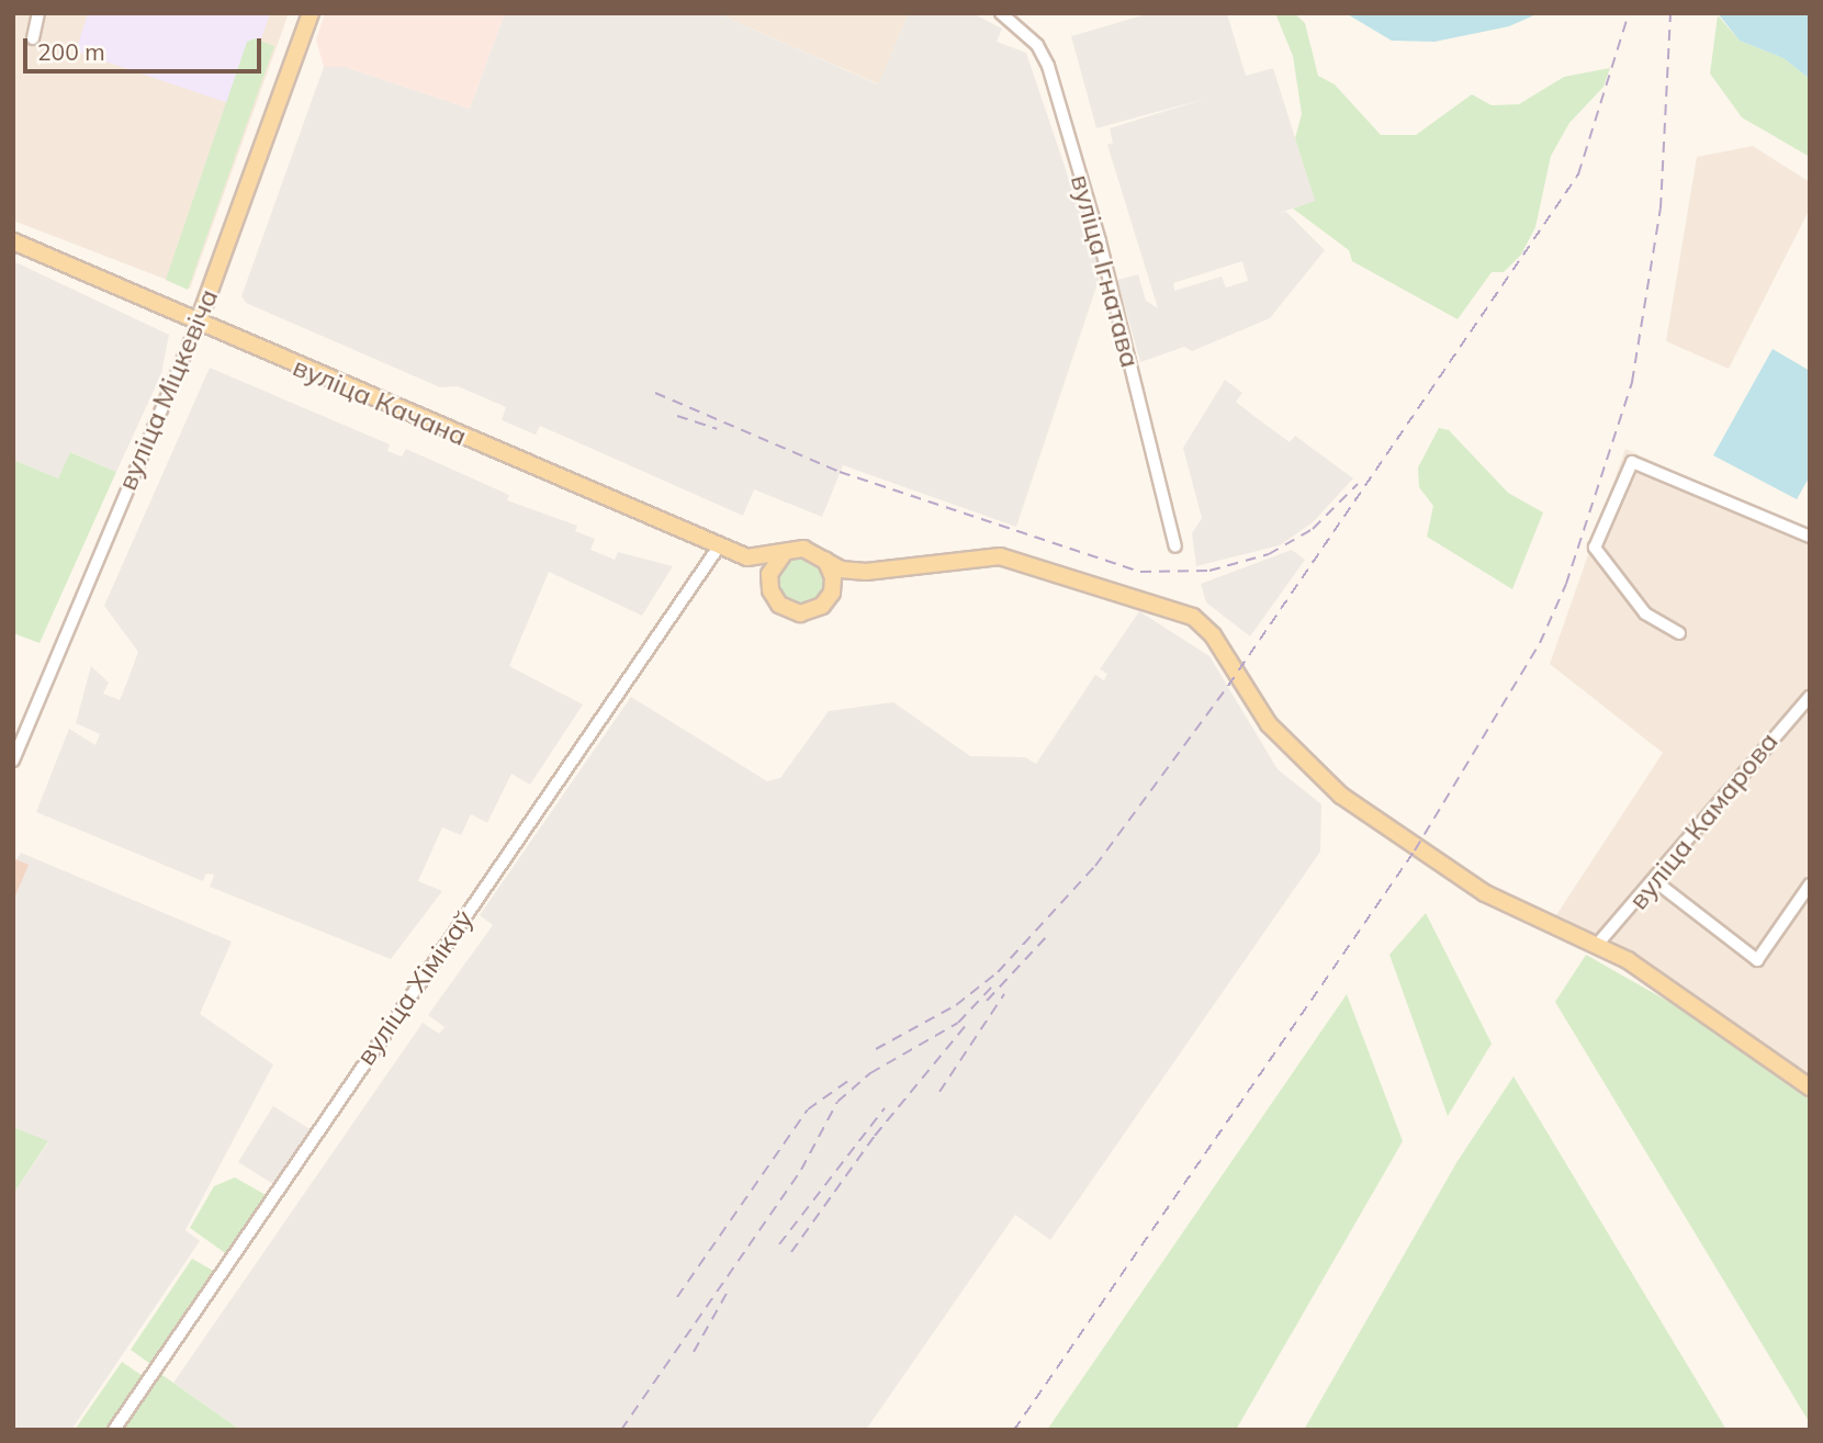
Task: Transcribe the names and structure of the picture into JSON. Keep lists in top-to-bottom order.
{
  "streets": {
    "main road": ["вуліца Міцкевіча", "вуліца Качана"],
    "street": ["вуліца Ігнатава", "вуліца Камарова", "вуліца Хімікаў"]
  },
  "crossings": [
    ["вуліца Міцкевіча", "вуліца Качана"],
    ["вуліца Качана", "вуліца Камарова"],
    ["вуліца Качана", "вуліца Хімікаў"]
  ],
  "scale_bar": "200 m"
}
